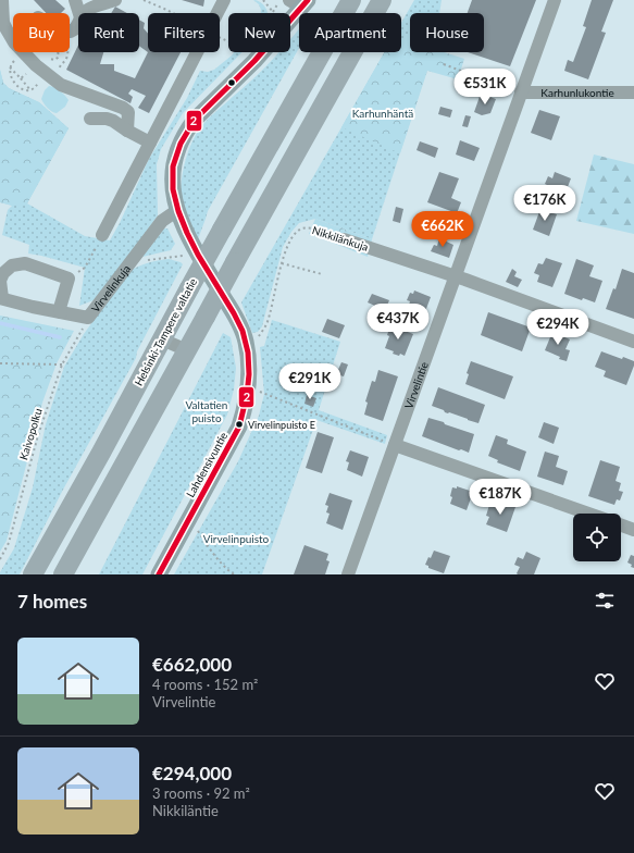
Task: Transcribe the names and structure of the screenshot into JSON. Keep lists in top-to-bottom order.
{
  "streets": {
    "highway": ["Helsinki-Tampere valtatie"],
    "main road": ["Lahdensivuntie"],
    "street": [
      "Karhunlukontie",
      "Nikkilänkuja",
      "Virvelinkuja",
      "Virvelintie"
    ],
    "path": ["Kaivopolku"]
  },
  "crossings": [
    ["Karhunlukontie", "Virvelintie"],
    ["Nikkilänkuja", "Virvelintie"],
    ["Nikkilänkuja", "Lahdensivuntie"],
    ["Virvelinkuja", "Kaivopolku"],
    ["Virvelinkuja", "Lahdensivuntie"]
  ],
  "parks": ["Karhunhäntä", "Valtatien puisto", "Virvelinpuisto"],
  "places": ["Virvelinpuisto E"],
  "lines": ["transit line 2"],
  "page": {
    "chip": [
      "Buy",
      "Rent",
      "Filters",
      "New",
      "Apartment",
      "House"
    ],
    "price": [
      "€531K",
      "€176K",
      "€662K",
      "€437K",
      "€294K",
      "€291K",
      "€187K"
    ],
    "heading": "7 homes",
    "list": [
      {
        "name": "€662,000",
        "note": "4 rooms · 152 m² · Virvelintie"
      },
      {
        "name": "€294,000",
        "note": "3 rooms · 92 m² · Nikkiläntie"
      }
    ]
  }
}
